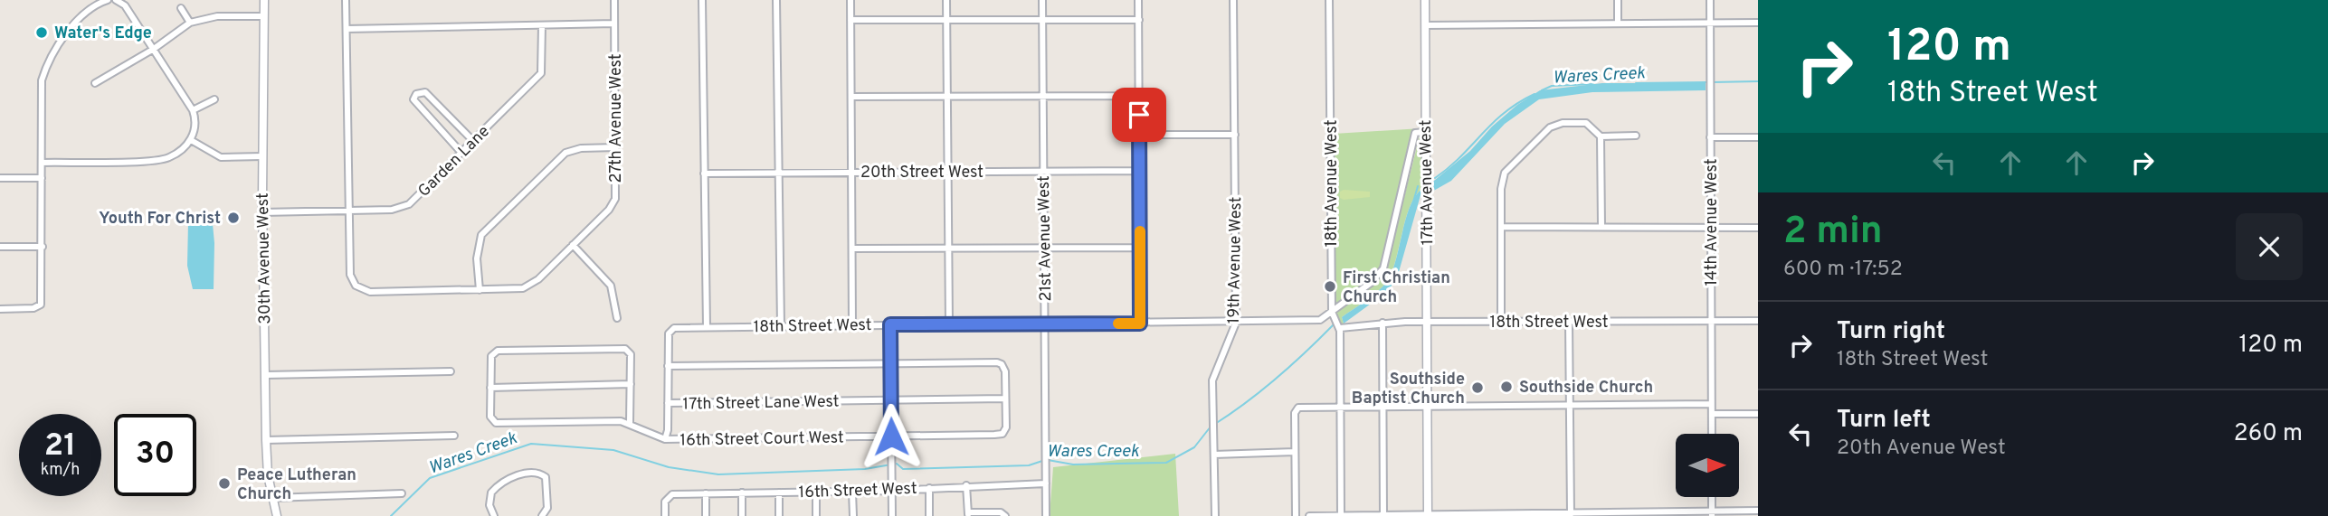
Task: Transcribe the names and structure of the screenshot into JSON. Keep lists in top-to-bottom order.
{
  "streets": {
    "street": [
      "27th Avenue West",
      "Garden Lane",
      "20th Street West",
      "17th Avenue West",
      "18th Avenue West",
      "14th Avenue West",
      "21st Avenue West",
      "30th Avenue West",
      "19th Avenue West",
      "18th Street West",
      "17th Street Lane West",
      "16th Street Court West",
      "16th Street West"
    ]
  },
  "crossings": [
    ["27th Avenue West", "Garden Lane"],
    ["Garden Lane", "30th Avenue West"],
    ["20th Street West", "21st Avenue West"],
    ["17th Avenue West", "18th Street West"],
    ["18th Avenue West", "18th Street West"],
    ["14th Avenue West", "18th Street West"],
    ["21st Avenue West", "18th Street West"],
    ["21st Avenue West", "16th Street West"],
    ["19th Avenue West", "18th Street West"],
    ["17th Street Lane West", "16th Street Court West"]
  ],
  "water": ["Wares Creek"],
  "places": [
    "Water's Edge",
    "Youth For Christ",
    "First Christian Church",
    "Southside Church",
    "Southside Baptist Church",
    "Peace Lutheran Church"
  ],
  "north": "right",
  "page": {
    "turn": ["120 m", "18th Street West"],
    "heading": ["2 min", "600 m · 17:52"],
    "list": [
      {
        "name": "Turn right",
        "note": "18th Street West",
        "value": "120 m"
      },
      {
        "name": "Turn left",
        "note": "20th Avenue West",
        "value": "260 m"
      }
    ],
    "speed": "21 km/h",
    "limit": "30"
  }
}
